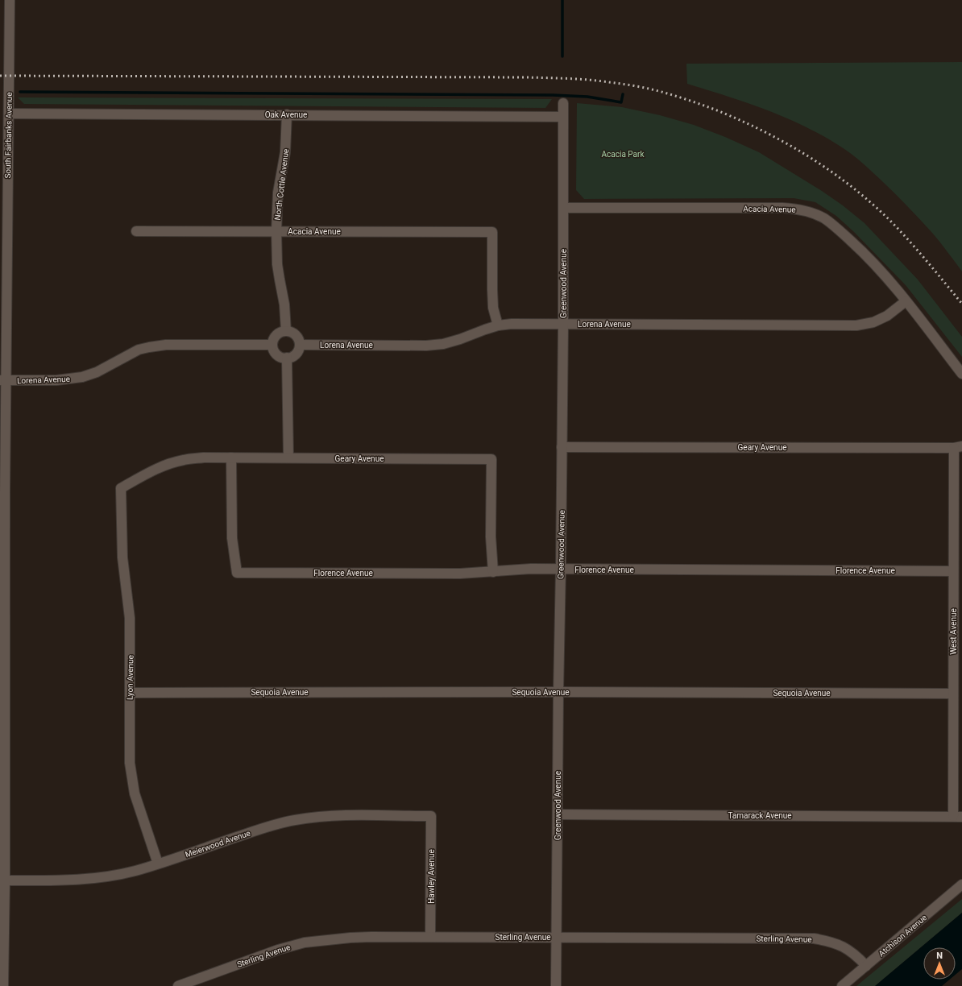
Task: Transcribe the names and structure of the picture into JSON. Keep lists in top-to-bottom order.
{
  "streets": {
    "street": [
      "Oak Avenue",
      "South Fairbanks Avenue",
      "North Cottle Avenue",
      "Acacia Avenue",
      "Greenwood Avenue",
      "Lorena Avenue",
      "Geary Avenue",
      "Florence Avenue",
      "West Avenue",
      "Lyon Avenue",
      "Sequoia Avenue",
      "Tamarack Avenue",
      "Meierwood Avenue",
      "Hawley Avenue",
      "Atchison Avenue",
      "Sterling Avenue"
    ]
  },
  "crossings": [
    ["Oak Avenue", "South Fairbanks Avenue"],
    ["Oak Avenue", "North Cottle Avenue"],
    ["Oak Avenue", "Greenwood Avenue"],
    ["South Fairbanks Avenue", "Lorena Avenue"],
    ["South Fairbanks Avenue", "Meierwood Avenue"],
    ["North Cottle Avenue", "Acacia Avenue"],
    ["North Cottle Avenue", "Lorena Avenue"],
    ["Acacia Avenue", "Greenwood Avenue"],
    ["Acacia Avenue", "Lorena Avenue"],
    ["Greenwood Avenue", "Lorena Avenue"],
    ["Greenwood Avenue", "Geary Avenue"],
    ["Greenwood Avenue", "Florence Avenue"],
    ["Greenwood Avenue", "Sequoia Avenue"],
    ["Greenwood Avenue", "Tamarack Avenue"],
    ["Greenwood Avenue", "Sterling Avenue"],
    ["Geary Avenue", "Florence Avenue"],
    ["Geary Avenue", "West Avenue"],
    ["Geary Avenue", "Lyon Avenue"],
    ["Florence Avenue", "West Avenue"],
    ["West Avenue", "Sequoia Avenue"],
    ["West Avenue", "Tamarack Avenue"],
    ["Lyon Avenue", "Sequoia Avenue"],
    ["Lyon Avenue", "Meierwood Avenue"],
    ["Meierwood Avenue", "Hawley Avenue"],
    ["Hawley Avenue", "Sterling Avenue"],
    ["Atchison Avenue", "Sterling Avenue"]
  ],
  "parks": ["Acacia Park"],
  "north": "top"
}
